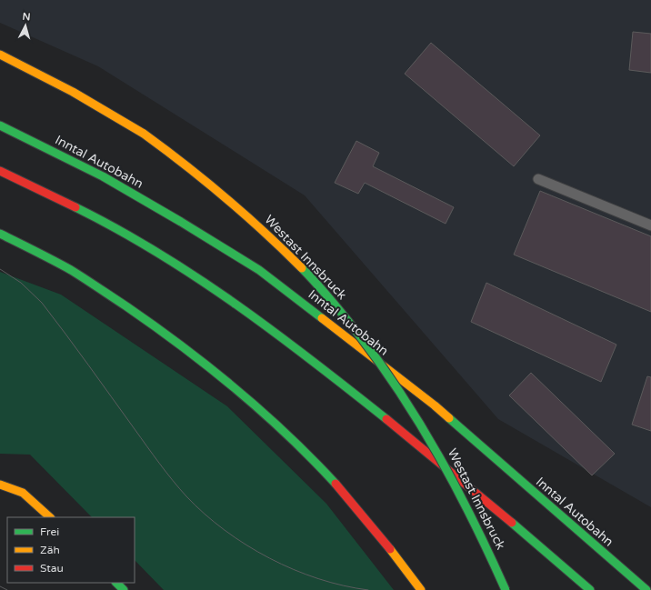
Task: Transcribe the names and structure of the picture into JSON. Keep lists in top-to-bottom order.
{
  "streets": {
    "main road": ["Inntal Autobahn", "Westast Innsbruck"]
  },
  "legend": ["Frei", "Zäh", "Stau"],
  "north": "top"
}
